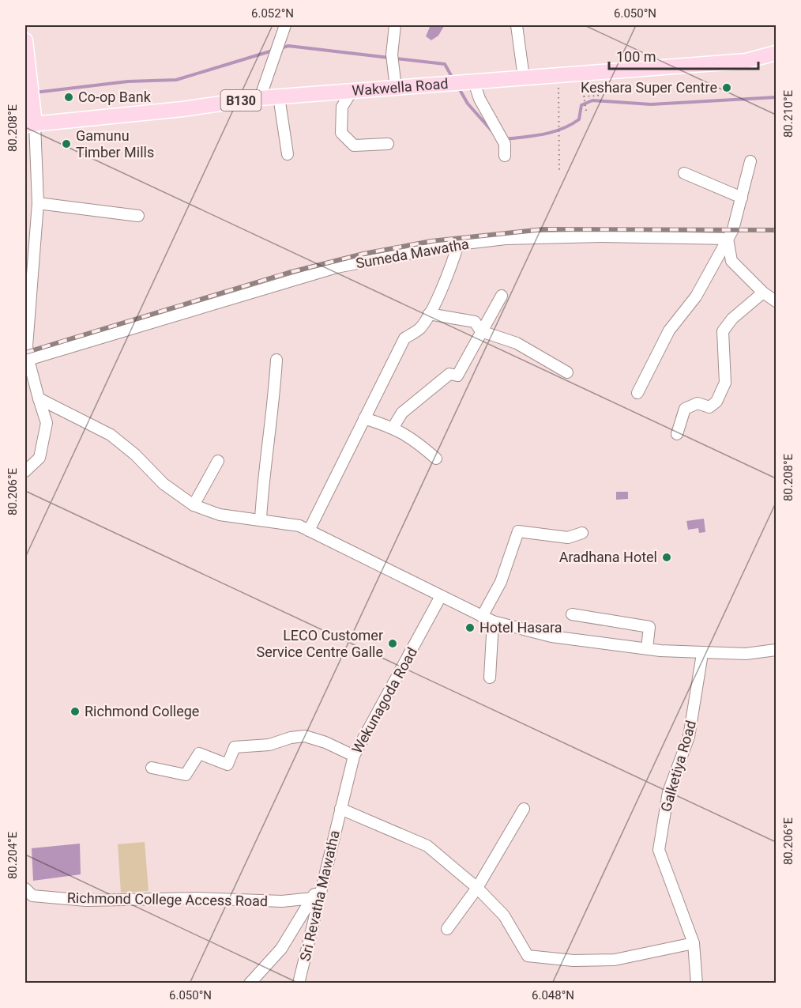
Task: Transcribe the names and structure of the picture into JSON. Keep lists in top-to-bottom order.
{
  "streets": {
    "main road": ["Wakwella Road", "B130"],
    "street": [
      "Sumeda Mawatha",
      "Wekunagoda Road",
      "Galketiya Road",
      "Sri Revatha Mawatha",
      "Richmond College Access Road"
    ]
  },
  "crossings": [
    ["Wekunagoda Road", "Sri Revatha Mawatha"]
  ],
  "places": [
    "Keshara Super Centre",
    "Co-op Bank",
    "Gamunu Timber Mills",
    "Aradhana Hotel",
    "Hotel Hasara",
    "LECO Customer Service Centre Galle",
    "Richmond College"
  ],
  "scale_bar": "100 m",
  "coordinates": [
    "6.052°N",
    "6.050°N",
    "80.210°E",
    "80.208°E",
    "80.206°E",
    "80.204°E",
    "6.048°N"
  ]
}
